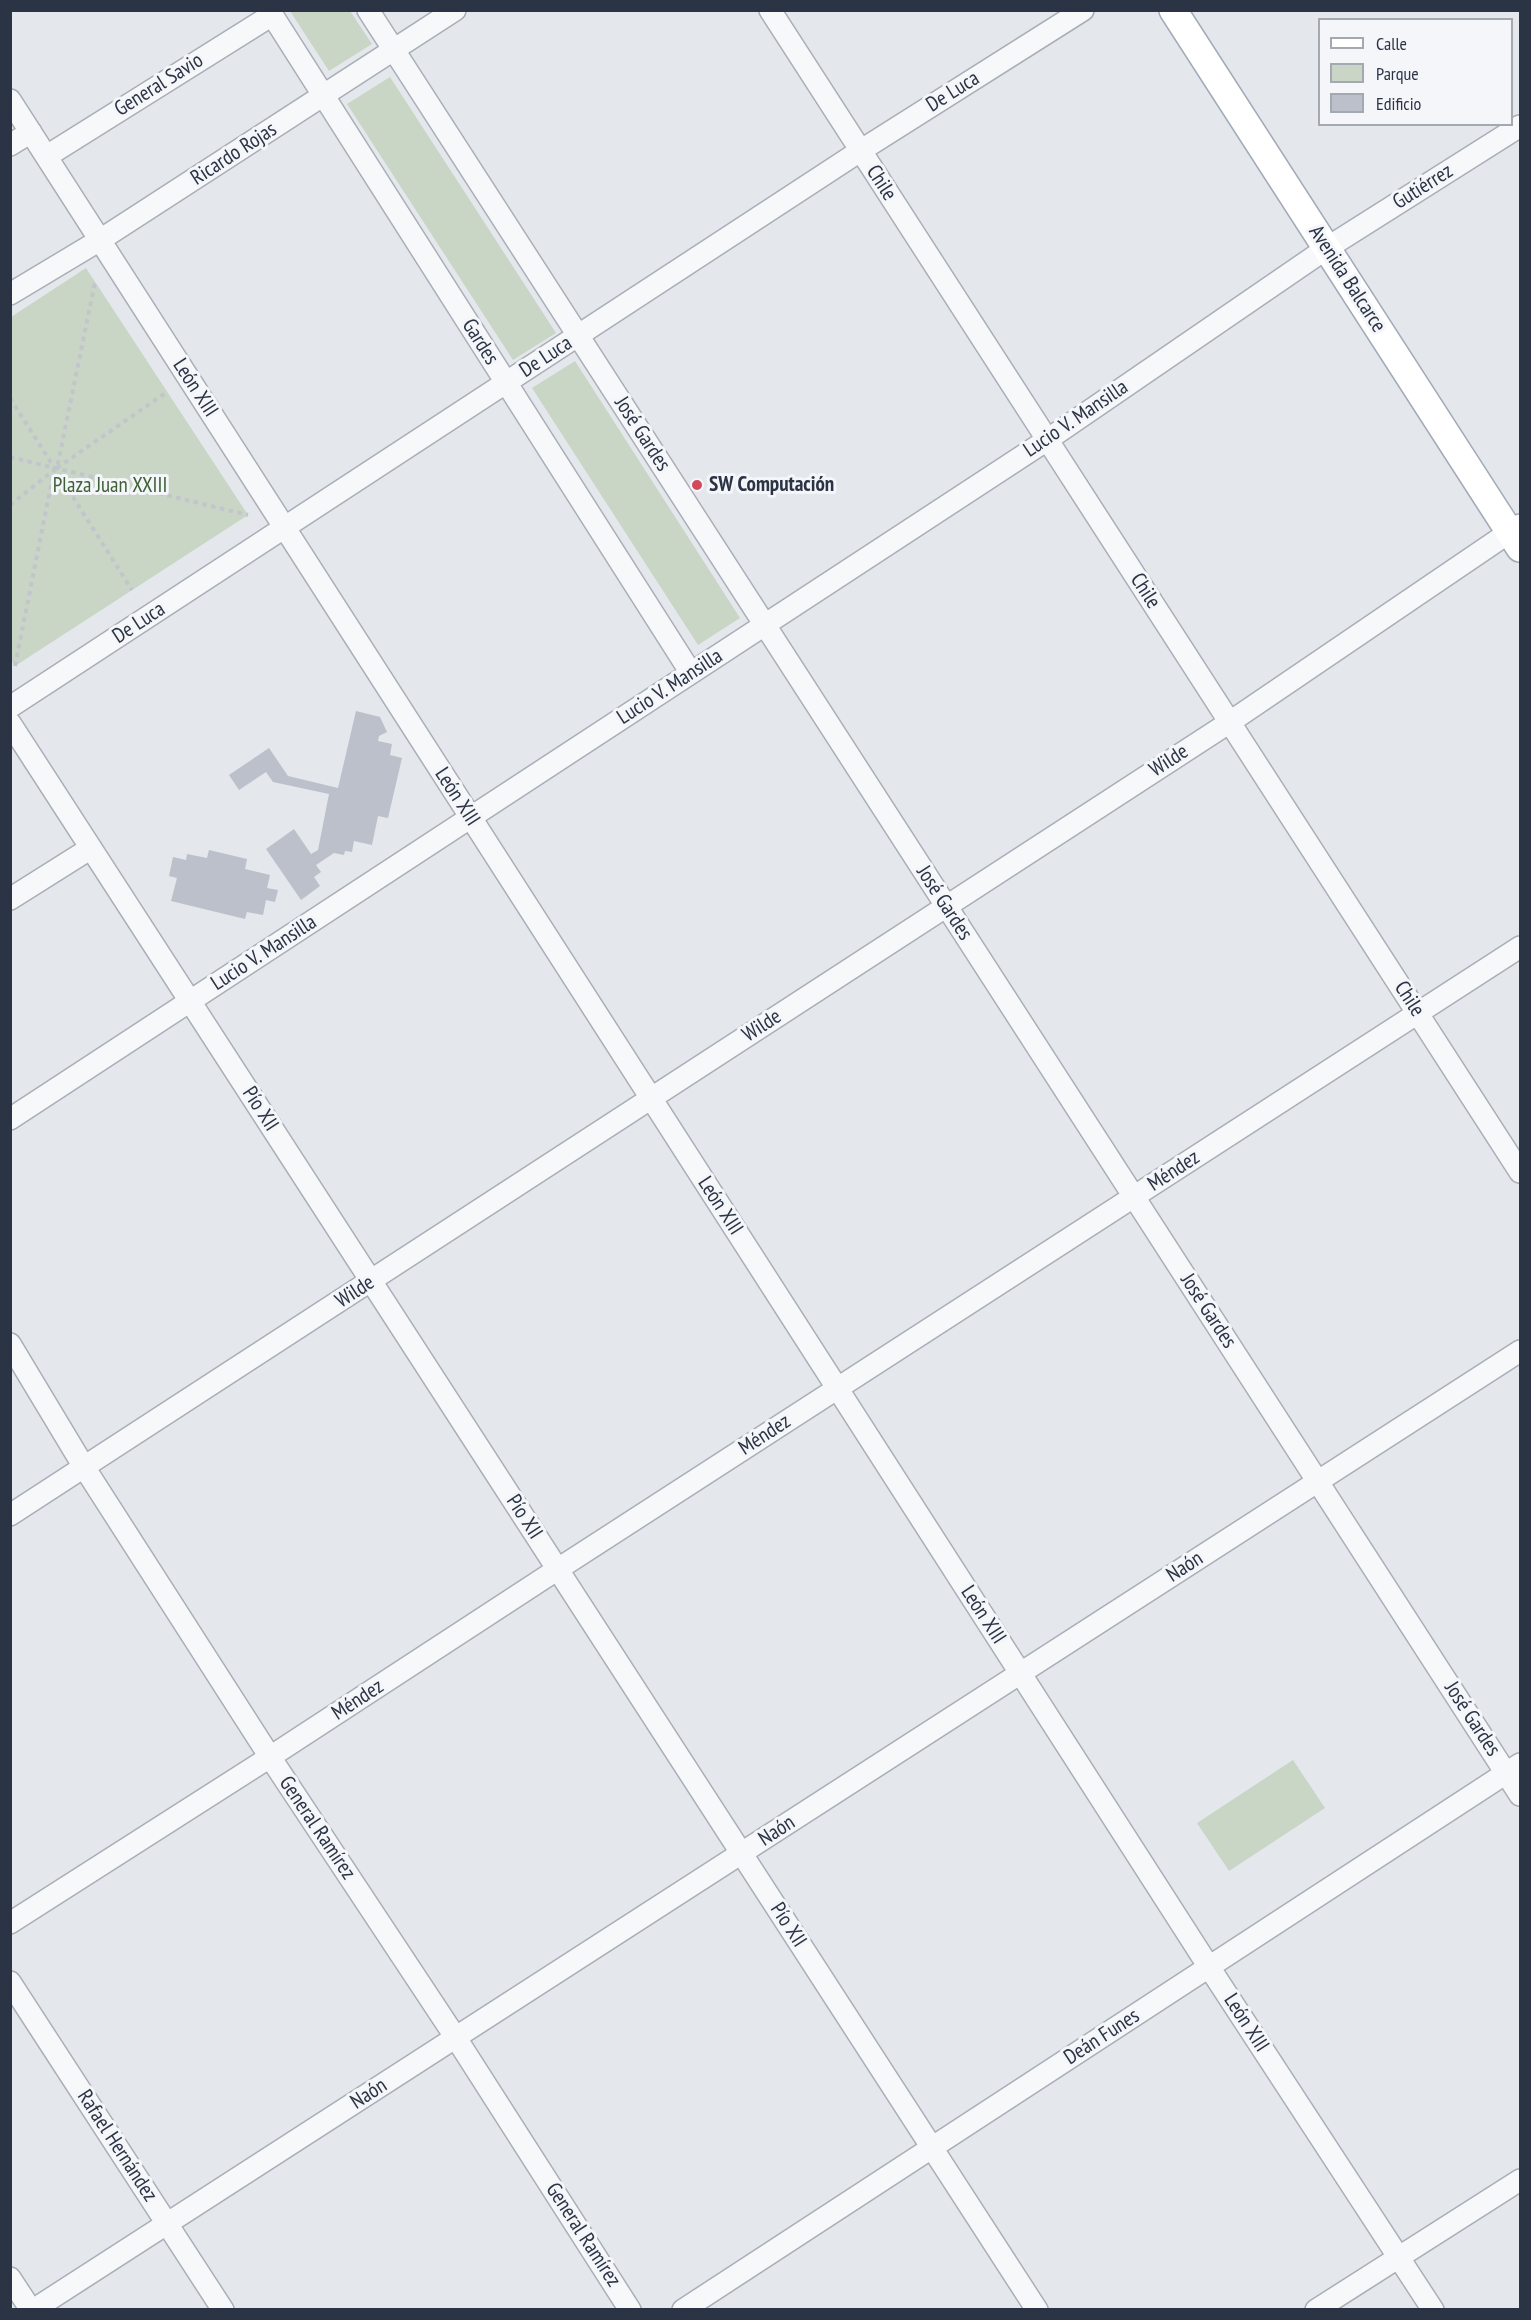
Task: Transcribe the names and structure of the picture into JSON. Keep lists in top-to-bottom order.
{
  "streets": {
    "main road": ["Avenida Balcarce"],
    "street": [
      "General Savio",
      "De Luca",
      "Ricardo Rojas",
      "Chile",
      "Gutiérrez",
      "Gardes",
      "León XIII",
      "Lucio V. Mansilla",
      "José Gardes",
      "Wilde",
      "Pío XII",
      "Méndez",
      "Naón",
      "General Ramírez",
      "Deán Funes",
      "Rafael Hernández"
    ]
  },
  "crossings": [
    ["General Savio", "Gardes"],
    ["General Savio", "León XIII"],
    ["De Luca", "Chile"],
    ["De Luca", "Gardes"],
    ["De Luca", "León XIII"],
    ["De Luca", "José Gardes"],
    ["Ricardo Rojas", "Gardes"],
    ["Ricardo Rojas", "León XIII"],
    ["Ricardo Rojas", "José Gardes"],
    ["Chile", "Lucio V. Mansilla"],
    ["Chile", "Wilde"],
    ["Chile", "Méndez"],
    ["Gutiérrez", "Avenida Balcarce"],
    ["Gutiérrez", "Lucio V. Mansilla"],
    ["Avenida Balcarce", "Lucio V. Mansilla"],
    ["Avenida Balcarce", "Wilde"],
    ["Gardes", "Lucio V. Mansilla"],
    ["León XIII", "Lucio V. Mansilla"],
    ["León XIII", "Wilde"],
    ["León XIII", "Méndez"],
    ["León XIII", "Naón"],
    ["León XIII", "Deán Funes"],
    ["Lucio V. Mansilla", "José Gardes"],
    ["Lucio V. Mansilla", "Pío XII"],
    ["José Gardes", "Wilde"],
    ["José Gardes", "Méndez"],
    ["José Gardes", "Naón"],
    ["José Gardes", "Deán Funes"],
    ["Wilde", "Pío XII"],
    ["Wilde", "General Ramírez"],
    ["Pío XII", "Méndez"],
    ["Pío XII", "Naón"],
    ["Pío XII", "Deán Funes"],
    ["Méndez", "General Ramírez"],
    ["Naón", "General Ramírez"],
    ["Naón", "Rafael Hernández"]
  ],
  "parks": ["Plaza Juan XXIII"],
  "places": ["SW Computación"],
  "legend": ["Calle", "Parque", "Edificio"]
}
